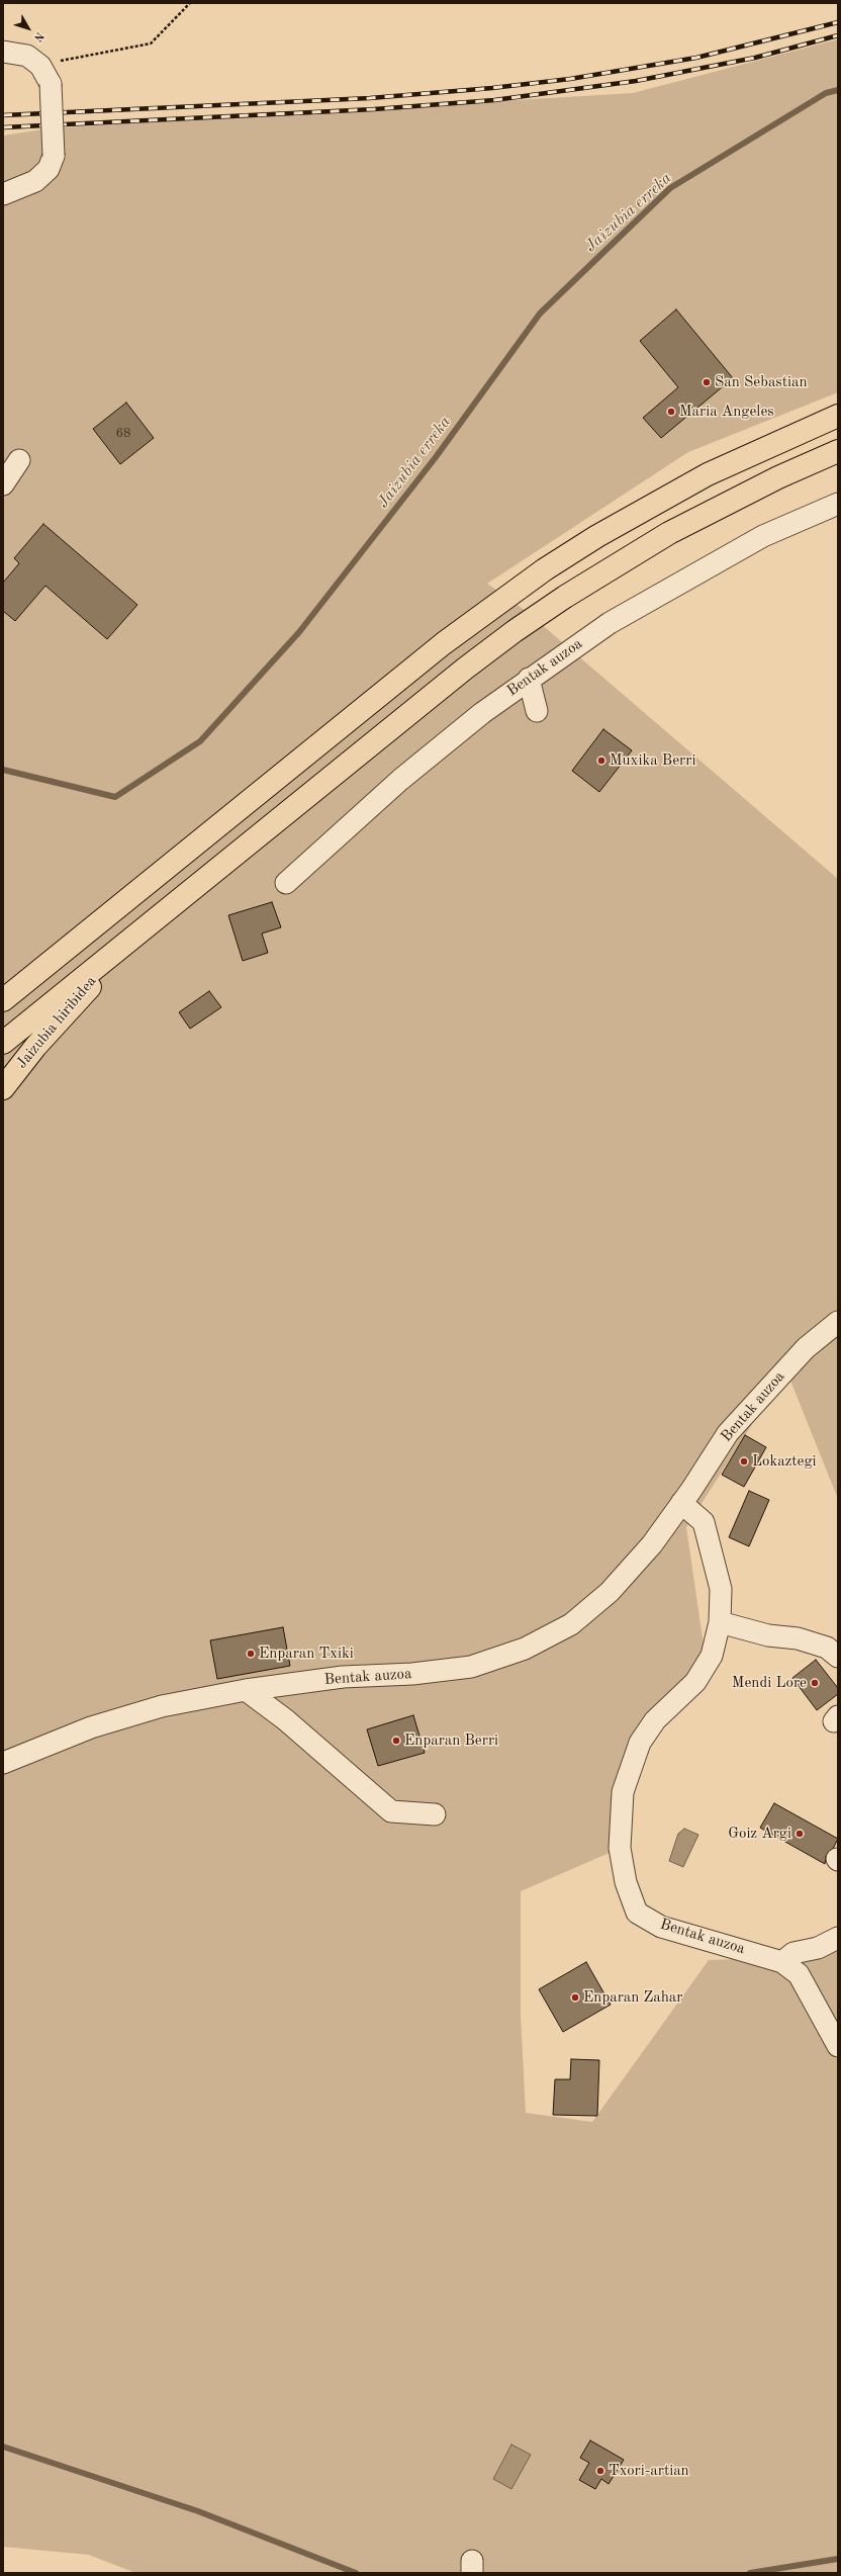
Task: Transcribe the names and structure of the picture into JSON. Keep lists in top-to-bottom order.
{
  "streets": {
    "main road": ["Jaizubia hiribidea"],
    "street": ["Bentak auzoa"]
  },
  "water": ["Jaizubia erreka"],
  "places": [
    "San Sebastian",
    "Maria Angeles",
    "Muxika Berri",
    "Lokaztegi",
    "Enparan Txiki",
    "Mendi Lore",
    "Enparan Berri",
    "Goiz Argi",
    "Enparan Zahar",
    "Txori-artian"
  ],
  "house_numbers": ["68"],
  "north": "bottom right"
}
